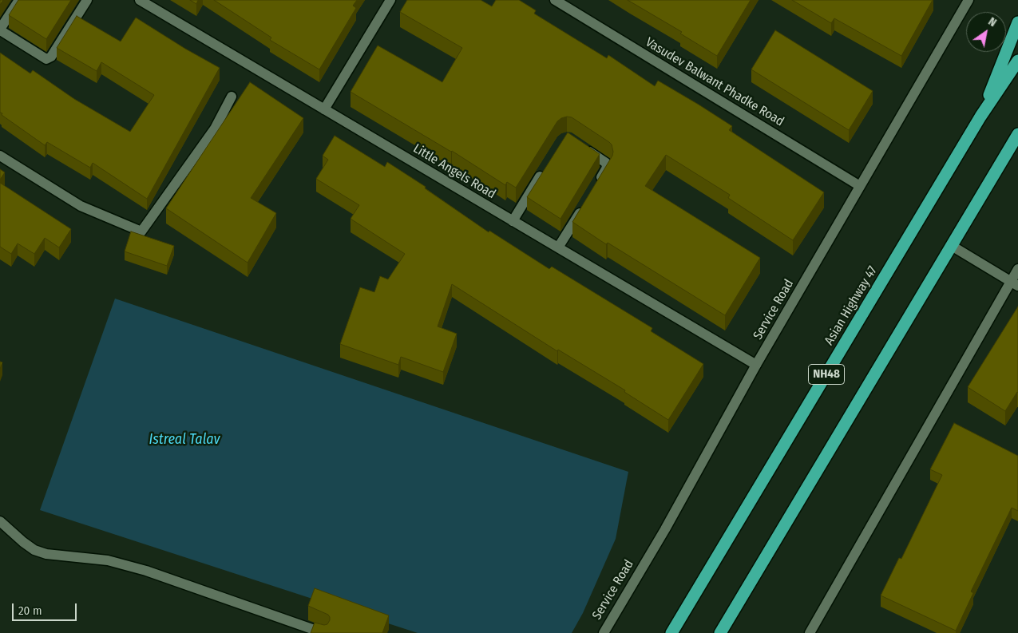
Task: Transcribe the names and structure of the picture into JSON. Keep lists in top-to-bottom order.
{
  "streets": {
    "highway": ["Asian Highway 47", "NH48"],
    "street": ["Vasudev Balwant Phadke Road", "Little Angels Road", "Service Road"]
  },
  "crossings": [
    ["Vasudev Balwant Phadke Road", "Service Road"],
    ["Little Angels Road", "Service Road"],
    ["Asian Highway 47", "NH48"]
  ],
  "water": ["Istreal Talav"],
  "scale_bar": "20 m",
  "north": "top right"
}
